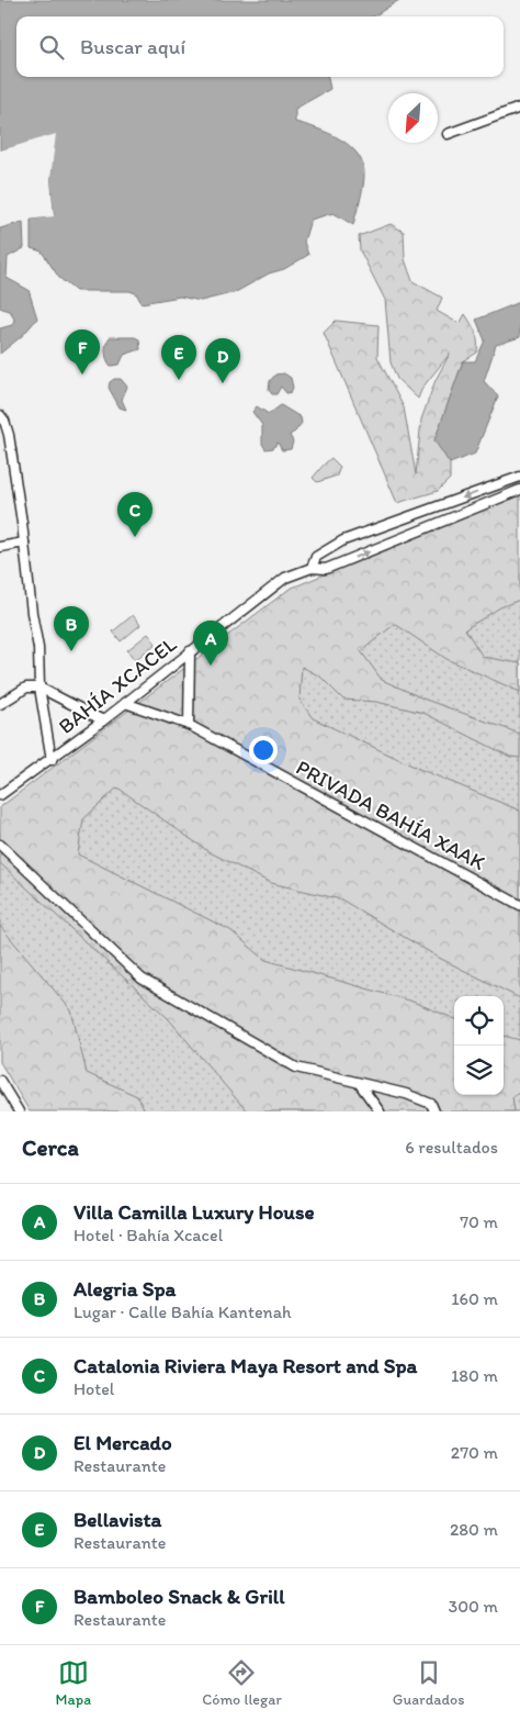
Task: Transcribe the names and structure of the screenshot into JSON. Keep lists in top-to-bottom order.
{
  "streets": {
    "street": ["BAHÍA XCACEL", "PRIVADA BAHÍA XAAK"]
  },
  "crossings": [
    ["BAHÍA XCACEL", "PRIVADA BAHÍA XAAK"]
  ],
  "north": "bottom left",
  "page": {
    "search": "Buscar aquí",
    "pins": [
      "F",
      "E",
      "D",
      "C",
      "B",
      "A"
    ],
    "heading": ["Cerca", "6 resultados"],
    "list": [
      {
        "mark": "A",
        "name": "Villa Camilla Luxury House",
        "note": "Hotel · Bahía Xcacel",
        "value": "70 m"
      },
      {
        "mark": "B",
        "name": "Alegria Spa",
        "note": "Lugar · Calle Bahía Kantenah",
        "value": "160 m"
      },
      {
        "mark": "C",
        "name": "Catalonia Riviera Maya Resort and Spa",
        "note": "Hotel",
        "value": "180 m"
      },
      {
        "mark": "D",
        "name": "El Mercado",
        "note": "Restaurante",
        "value": "270 m"
      },
      {
        "mark": "E",
        "name": "Bellavista",
        "note": "Restaurante",
        "value": "280 m"
      },
      {
        "mark": "F",
        "name": "Bamboleo Snack & Grill",
        "note": "Restaurante",
        "value": "300 m"
      }
    ],
    "nav": ["Mapa", "Cómo llegar", "Guardados"]
  }
}
